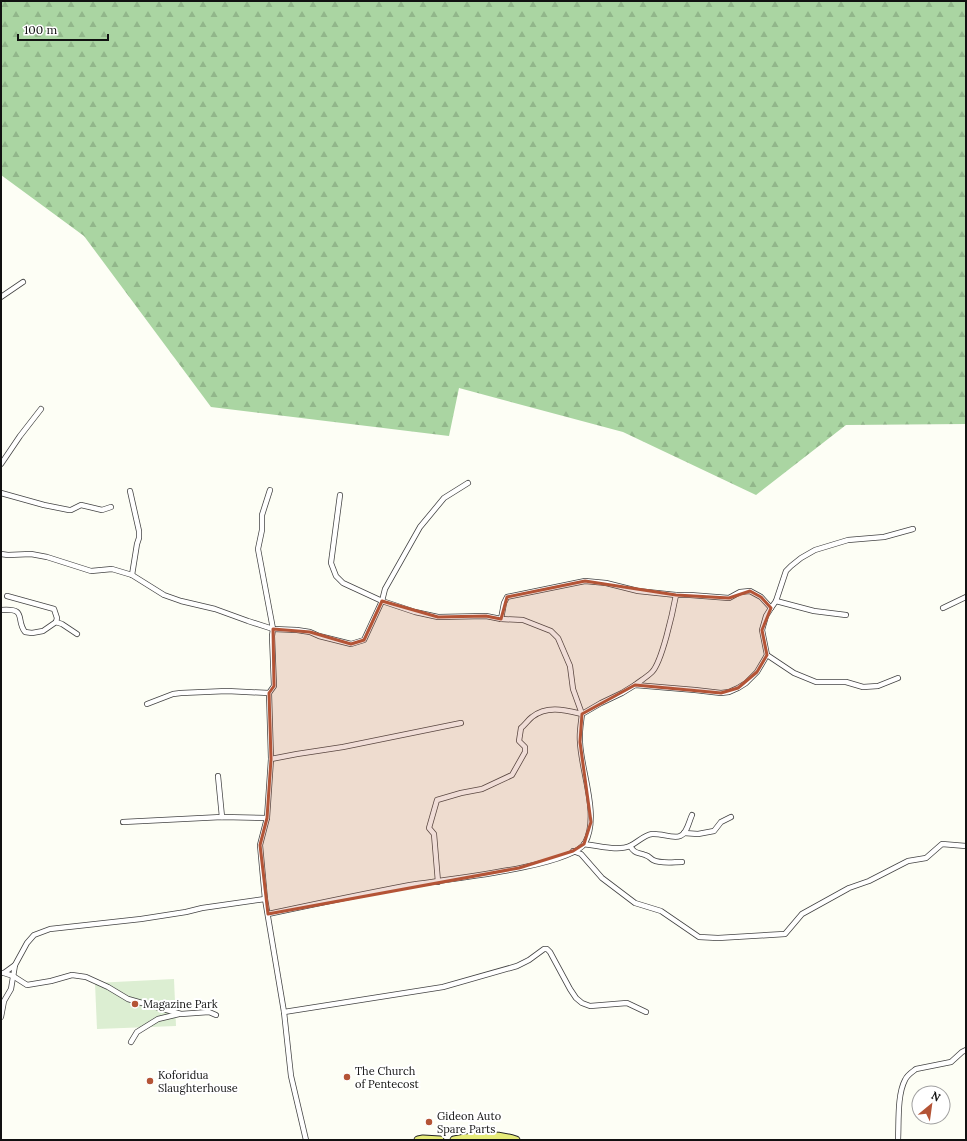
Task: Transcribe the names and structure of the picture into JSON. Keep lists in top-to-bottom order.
{
  "places": [
    "Magazine Park",
    "The Church of Pentecost",
    "Koforidua Slaughterhouse",
    "Gideon Auto Spare Parts"
  ],
  "scale_bar": "100 m",
  "north": "top right"
}
